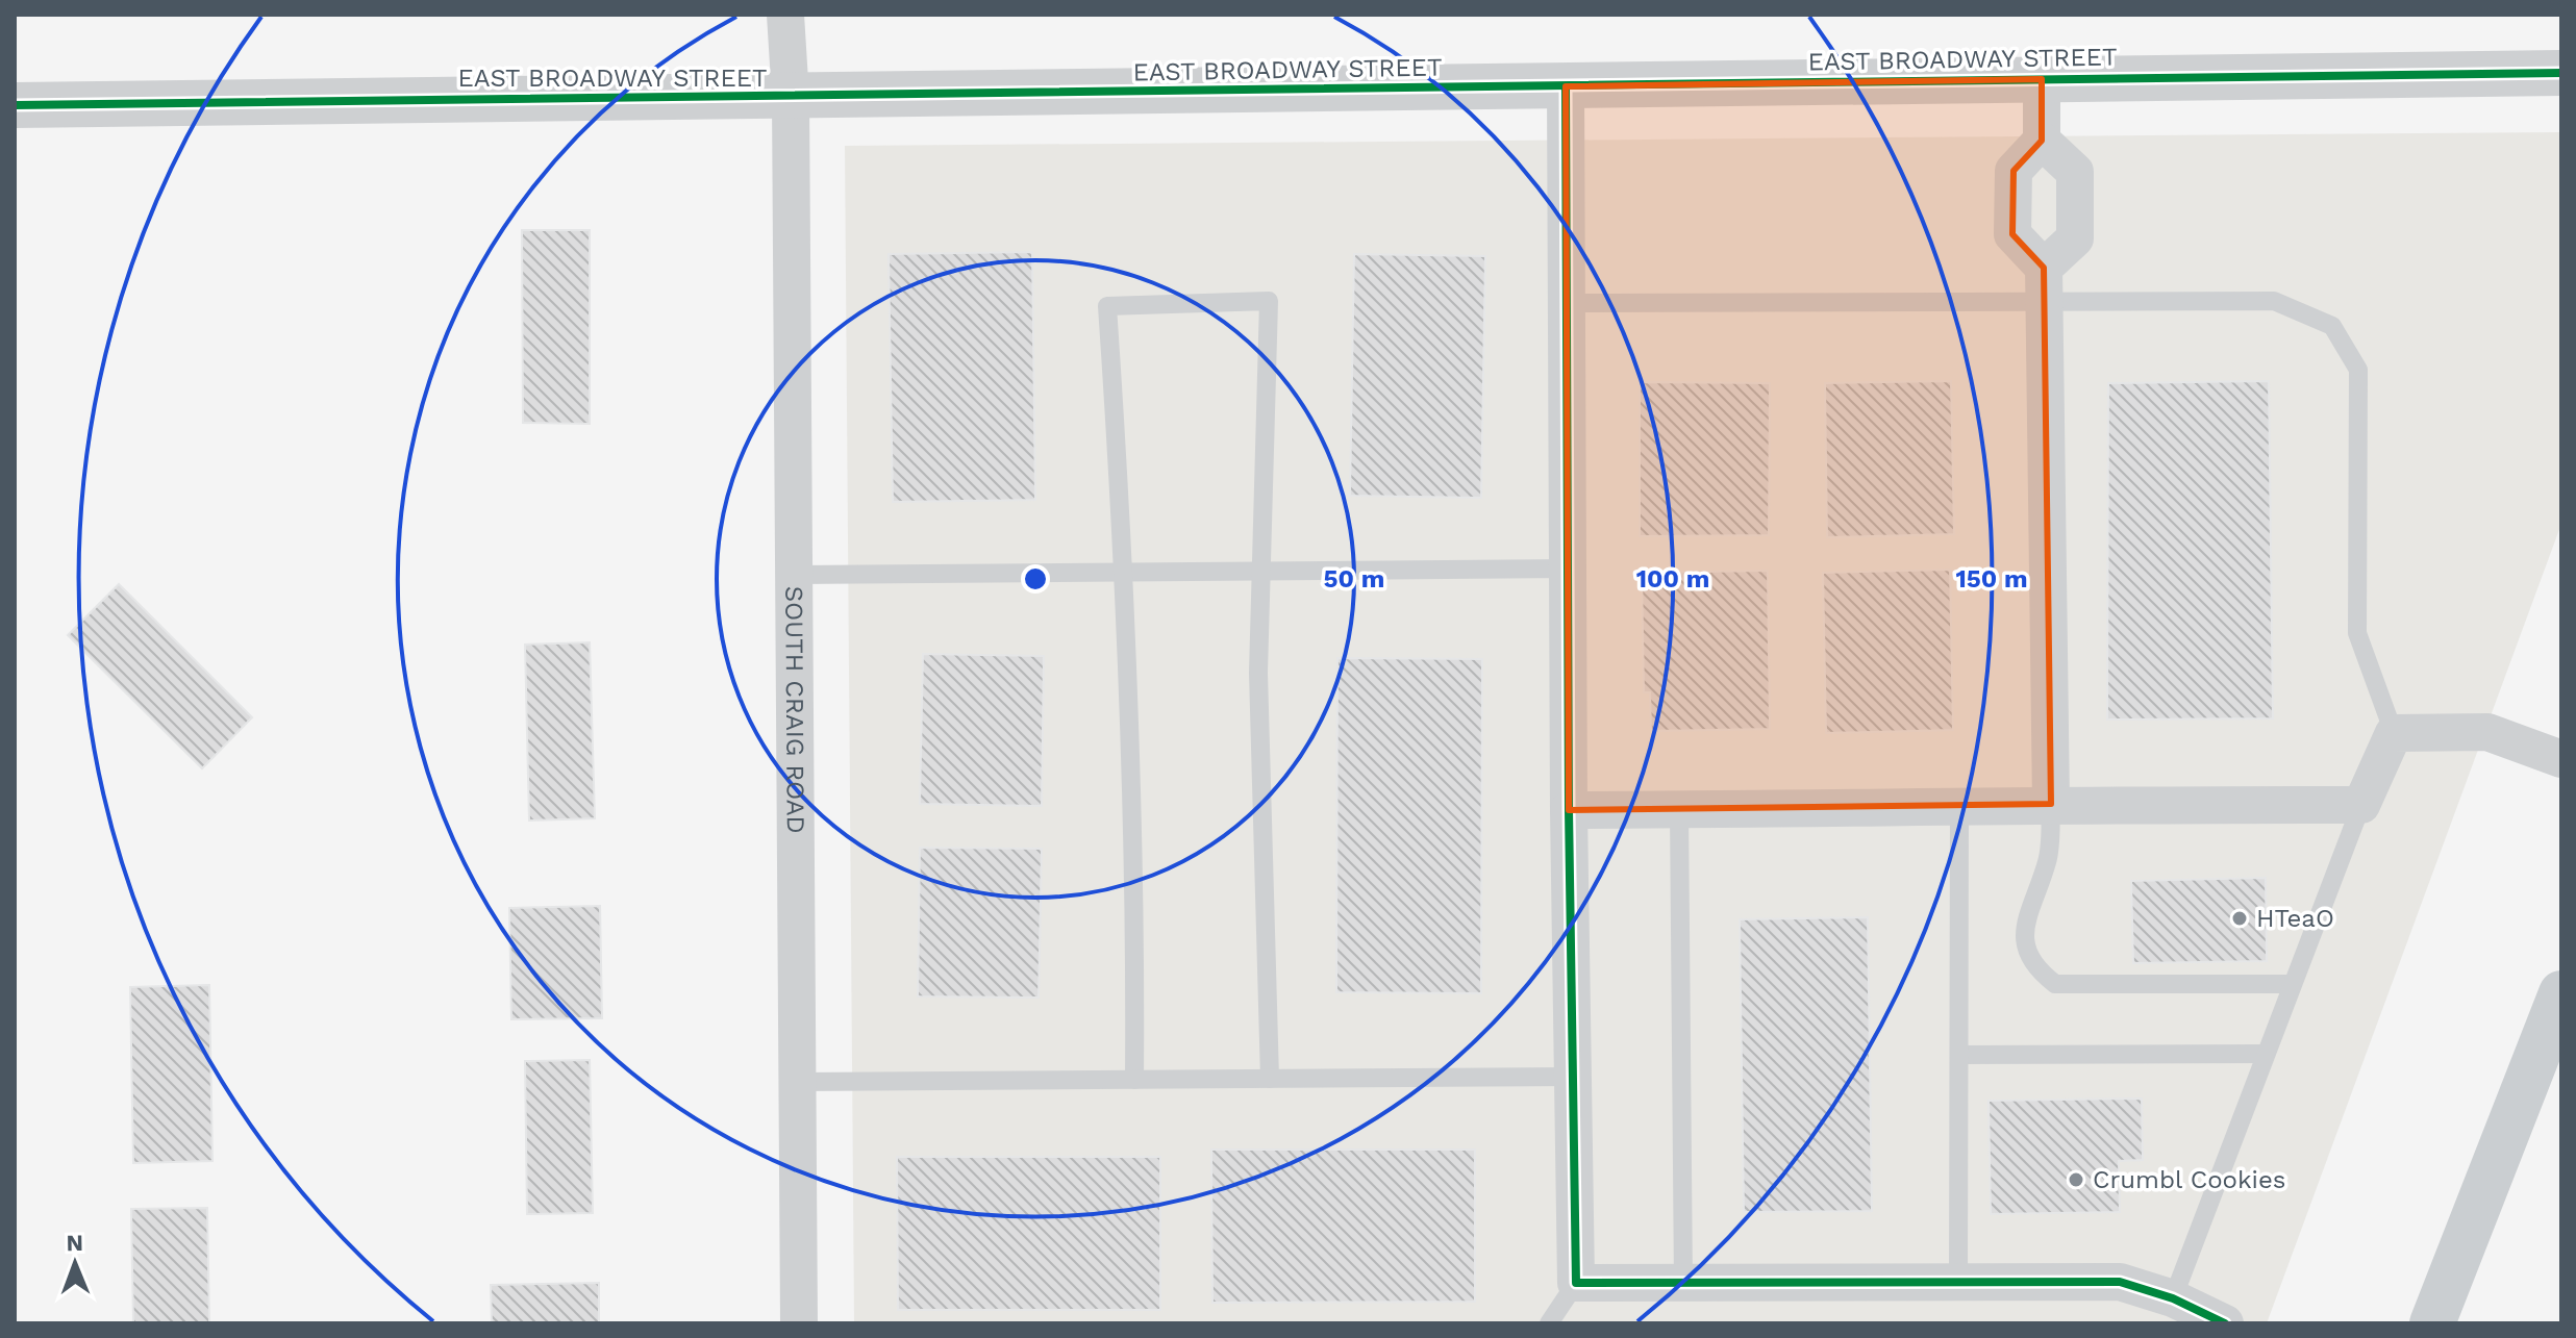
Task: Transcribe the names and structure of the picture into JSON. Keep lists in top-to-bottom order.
{
  "streets": {
    "street": ["EAST BROADWAY STREET", "SOUTH CRAIG ROAD"]
  },
  "crossings": [
    ["EAST BROADWAY STREET", "SOUTH CRAIG ROAD"]
  ],
  "places": ["HTeaO", "Crumbl Cookies"],
  "north": "top",
  "rings": ["50 m", "100 m", "150 m"]
}
